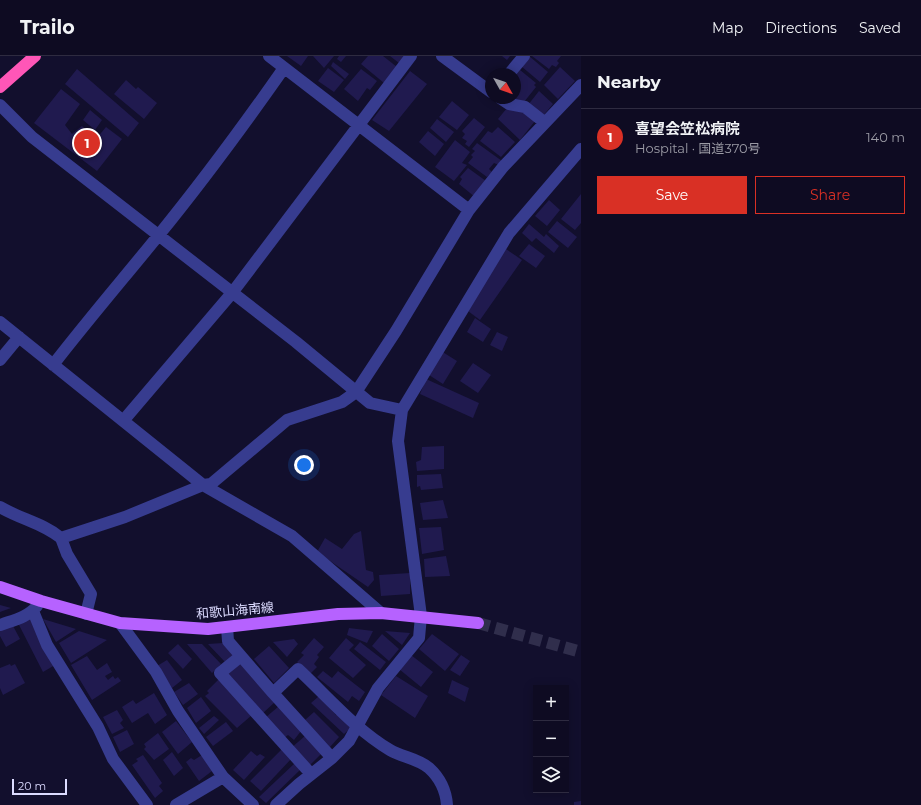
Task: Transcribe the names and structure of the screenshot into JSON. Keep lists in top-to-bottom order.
{
  "streets": {
    "main road": ["和歌山海南線"]
  },
  "scale_bar": "20 m",
  "north": "bottom right",
  "page": {
    "header": "Trailo",
    "nav": ["Map", "Directions", "Saved"],
    "heading": "Nearby",
    "list": [
      {
        "mark": "1",
        "name": "喜望会笠松病院",
        "note": "Hospital · 国道370号",
        "value": "140 m"
      }
    ],
    "pins": "1",
    "buttons": ["Save", "Share"],
    "map_buttons": ["+", "−"],
    "scale": "20 m"
  }
}
